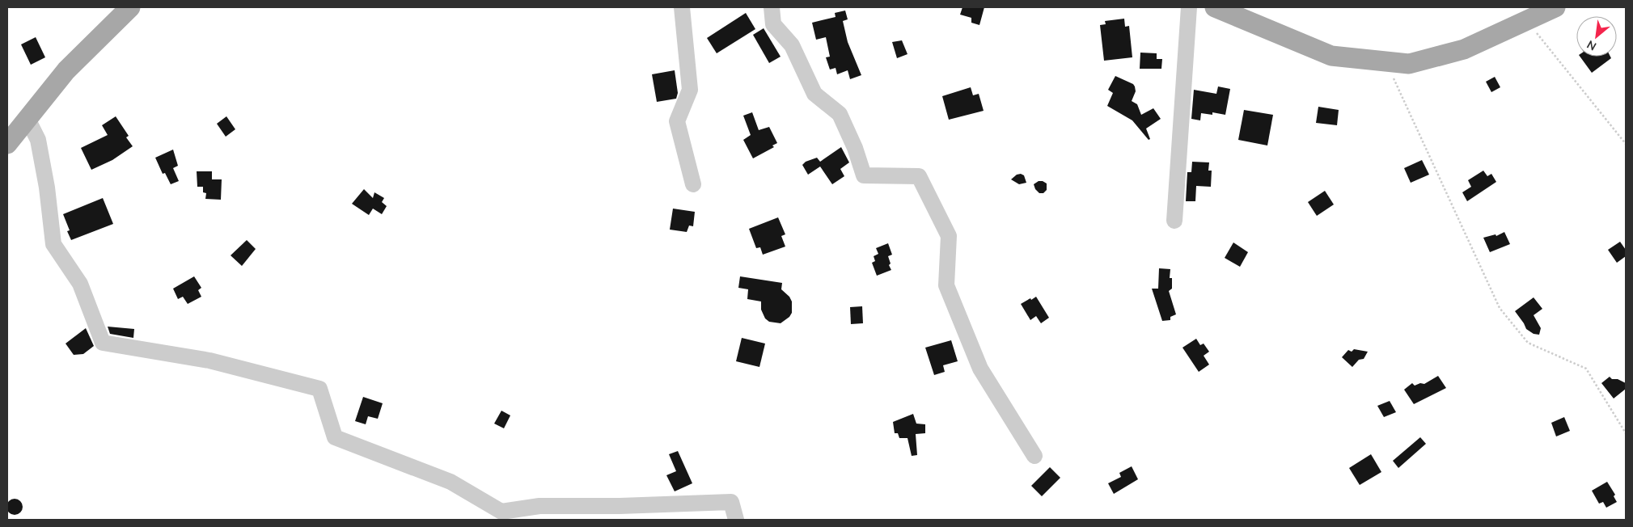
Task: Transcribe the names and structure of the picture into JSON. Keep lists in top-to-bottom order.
{
  "north": "bottom left"
}
